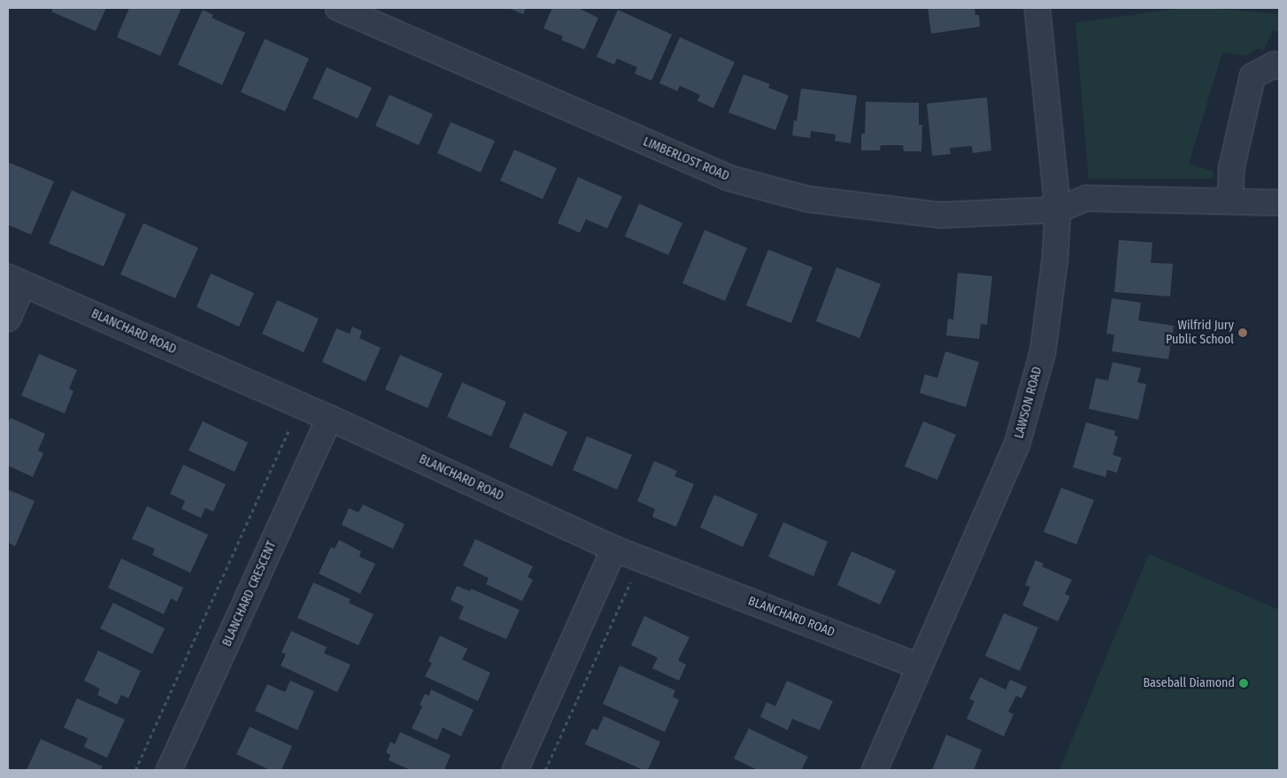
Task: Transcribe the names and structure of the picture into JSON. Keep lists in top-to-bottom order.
{
  "streets": {
    "street": [
      "LIMBERLOST ROAD",
      "BLANCHARD ROAD",
      "LAWSON ROAD",
      "BLANCHARD CRESCENT"
    ]
  },
  "crossings": [
    ["LIMBERLOST ROAD", "LAWSON ROAD"],
    ["BLANCHARD ROAD", "LAWSON ROAD"],
    ["BLANCHARD ROAD", "BLANCHARD CRESCENT"]
  ],
  "places": ["Wilfrid Jury Public School", "Baseball Diamond"]
}
